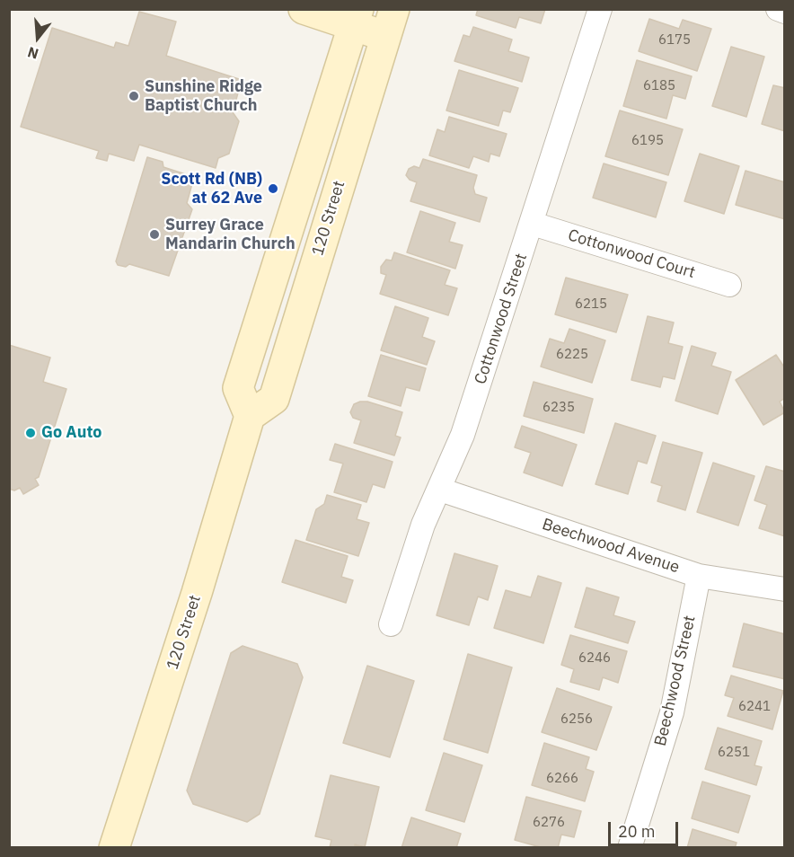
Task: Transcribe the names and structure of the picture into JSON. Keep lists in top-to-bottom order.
{
  "streets": {
    "main road": ["120 Street"],
    "street": [
      "Cottonwood Court",
      "Cottonwood Street",
      "Beechwood Avenue",
      "Beechwood Street"
    ]
  },
  "crossings": [
    ["Cottonwood Court", "Cottonwood Street"],
    ["Cottonwood Street", "Beechwood Avenue"],
    ["Beechwood Avenue", "Beechwood Street"]
  ],
  "places": [
    "Sunshine Ridge Baptist Church",
    "Scott Rd (NB) at 62 Ave",
    "Surrey Grace Mandarin Church",
    "Go Auto"
  ],
  "house_numbers": [
    "6175",
    "6185",
    "6195",
    "6215",
    "6225",
    "6235",
    "6246",
    "6241",
    "6256",
    "6251",
    "6266",
    "6276"
  ],
  "scale_bar": "20 m",
  "north": "bottom"
}
